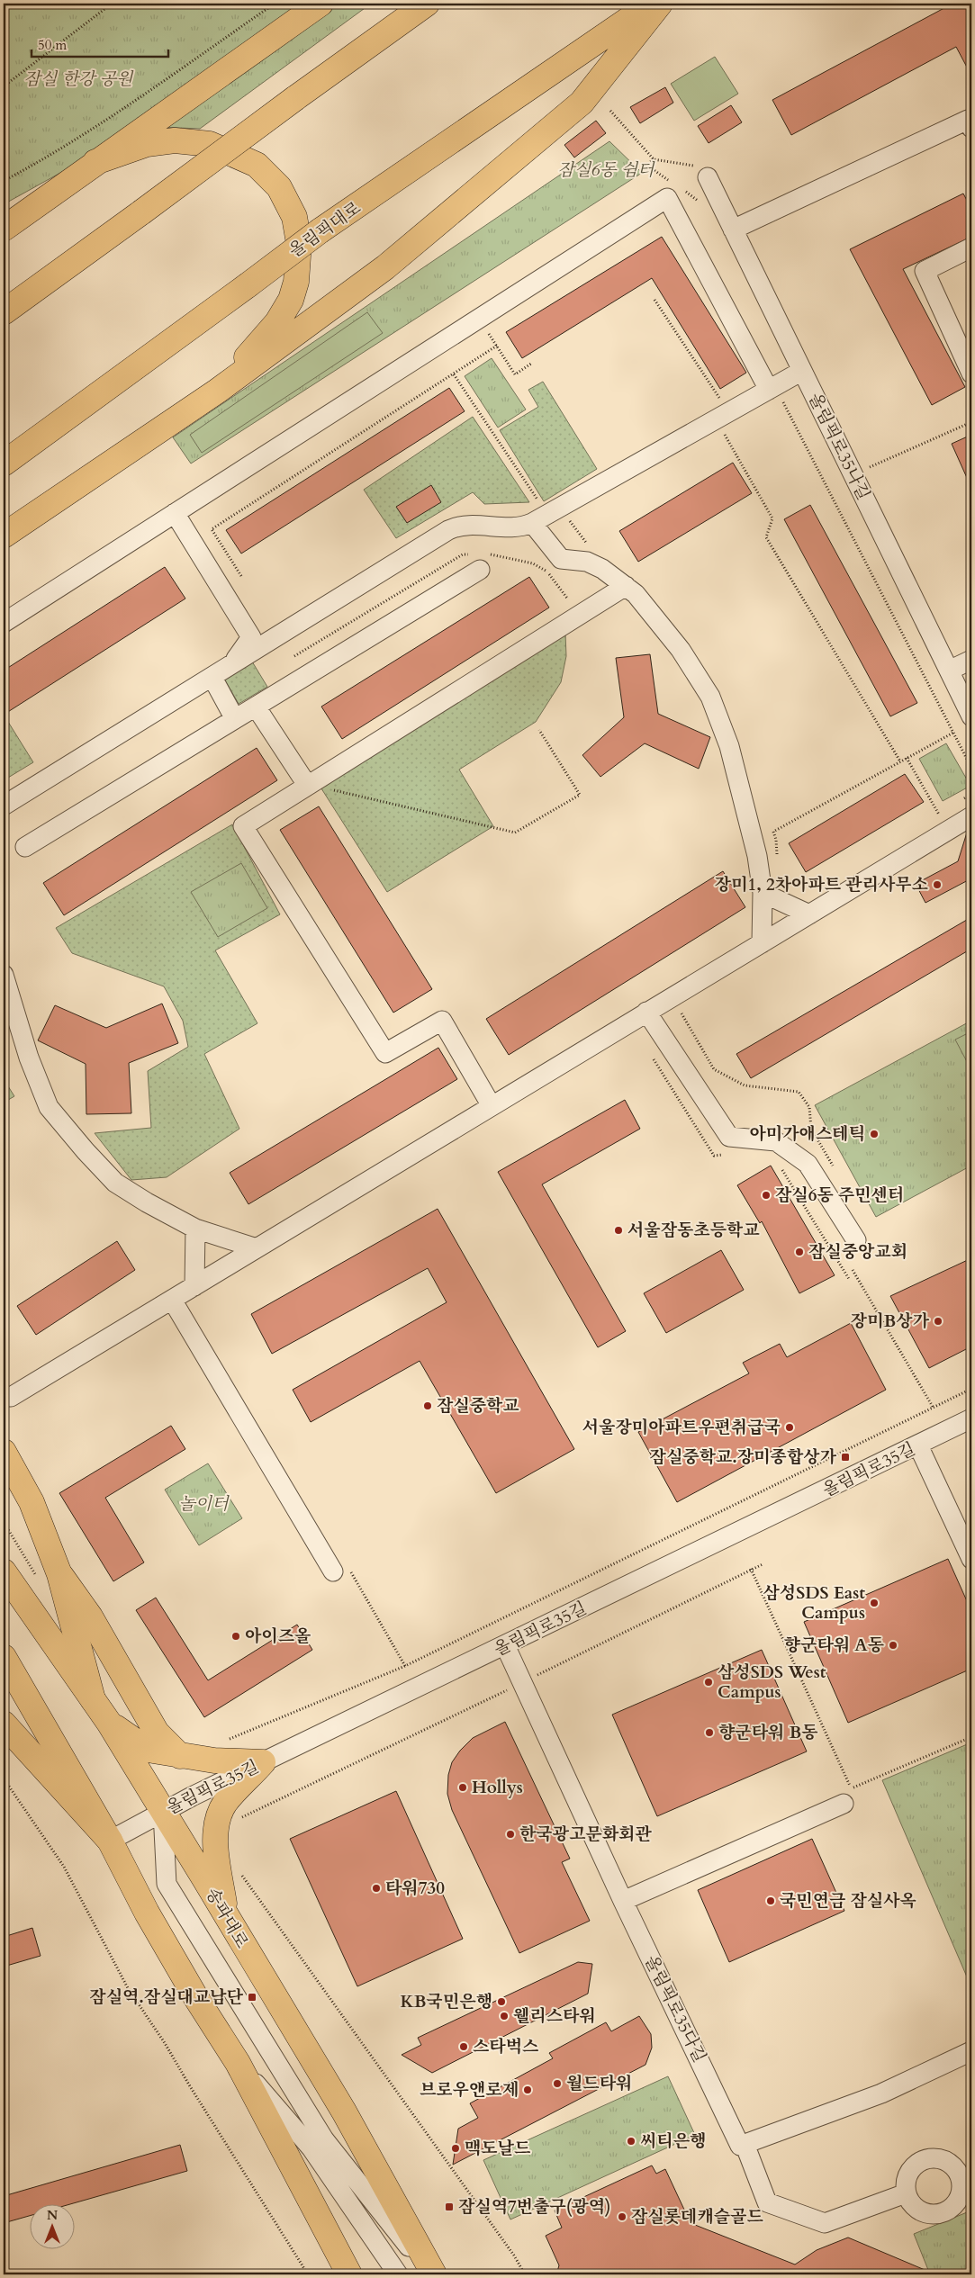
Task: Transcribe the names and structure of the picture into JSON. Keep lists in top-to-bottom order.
{
  "streets": {
    "main road": ["올림픽대로", "송파대로"],
    "street": ["올림픽로35나길", "올림픽로35길", "올림픽로35다길"]
  },
  "crossings": [
    ["올림픽로35길", "송파대로"],
    ["올림픽로35길", "올림픽로35다길"]
  ],
  "parks": ["잠실 한강 공원", "잠실6동 쉼터", "놀이터"],
  "places": {
    "other": [
      "장미1, 2차아파트 관리사무소",
      "아미가애스테틱",
      "잠실6동 주민센터",
      "서울잠동초등학교",
      "잠실중앙교회",
      "장미B상가",
      "잠실중학교",
      "서울장미아파트우편취급국",
      "삼성SDS East Campus",
      "아이즈올",
      "향군타워 A동",
      "삼성SDS West Campus",
      "향군타워 B동",
      "Hollys",
      "한국광고문화회관",
      "타워730",
      "국민연금 잠실사옥",
      "KB국민은행",
      "웰리스타워",
      "스타벅스",
      "월드타워",
      "브로우앤로제",
      "씨티은행",
      "맥도날드",
      "잠실롯데캐슬골드"
    ],
    "transit": ["잠실중학교.장미종합상가", "잠실역.잠실대교남단", "잠실역7번출구(광역)"]
  },
  "scale_bar": "50 m",
  "north": "top"
}
